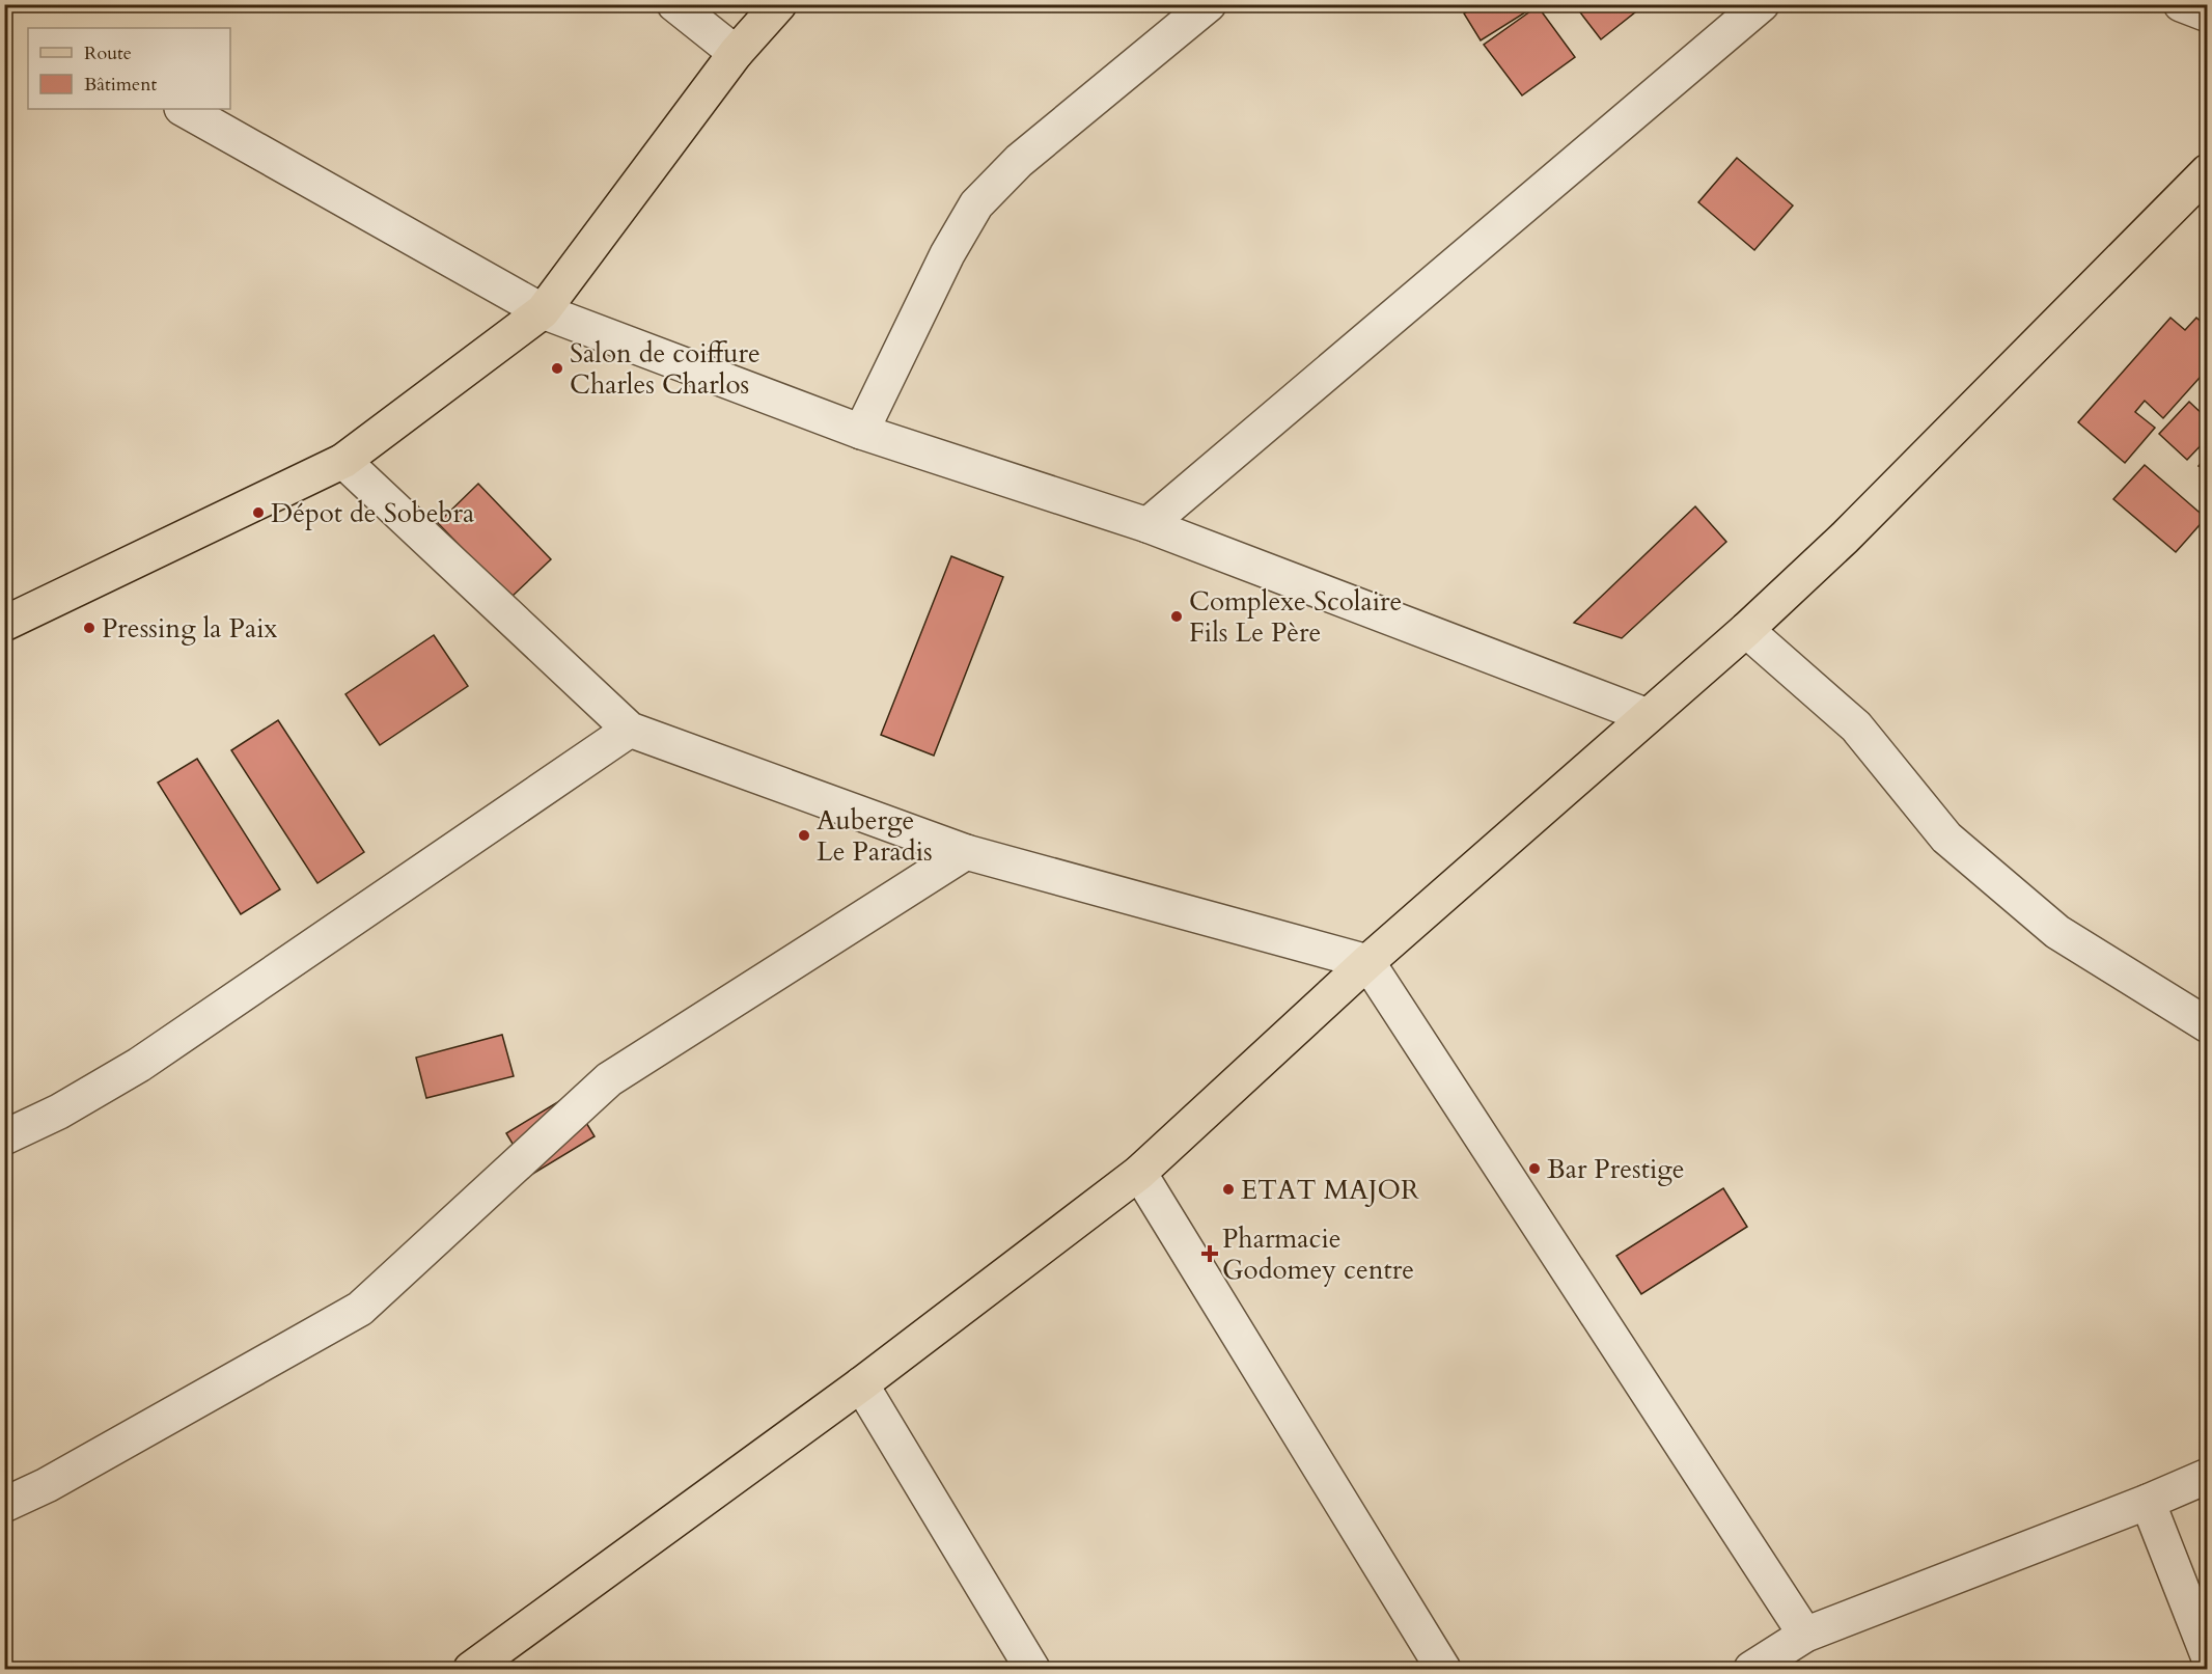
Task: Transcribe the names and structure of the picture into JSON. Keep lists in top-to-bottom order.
{
  "places": {
    "other": [
      "Salon de coiffure Charles Charlos",
      "Dépot de Sobebra",
      "Complexe Scolaire Fils Le Père",
      "Pressing la Paix",
      "Auberge Le Paradis",
      "Bar Prestige",
      "ETAT MAJOR"
    ],
    "health": ["Pharmacie Godomey centre"]
  },
  "legend": ["Route", "Bâtiment"]
}
